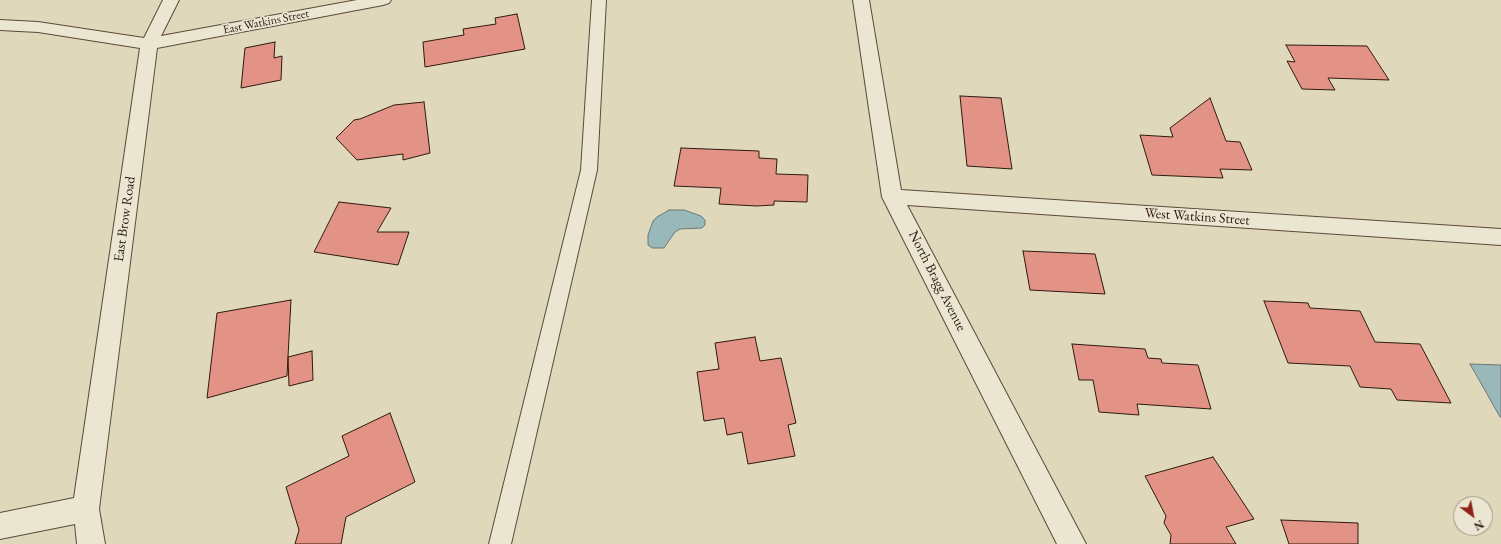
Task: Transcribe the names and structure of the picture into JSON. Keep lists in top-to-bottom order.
{
  "streets": {
    "street": [
      "East Watkins Street",
      "West Watkins Street",
      "East Brow Road",
      "North Bragg Avenue"
    ]
  },
  "crossings": [
    ["East Watkins Street", "East Brow Road"],
    ["West Watkins Street", "North Bragg Avenue"]
  ],
  "north": "bottom right"
}
